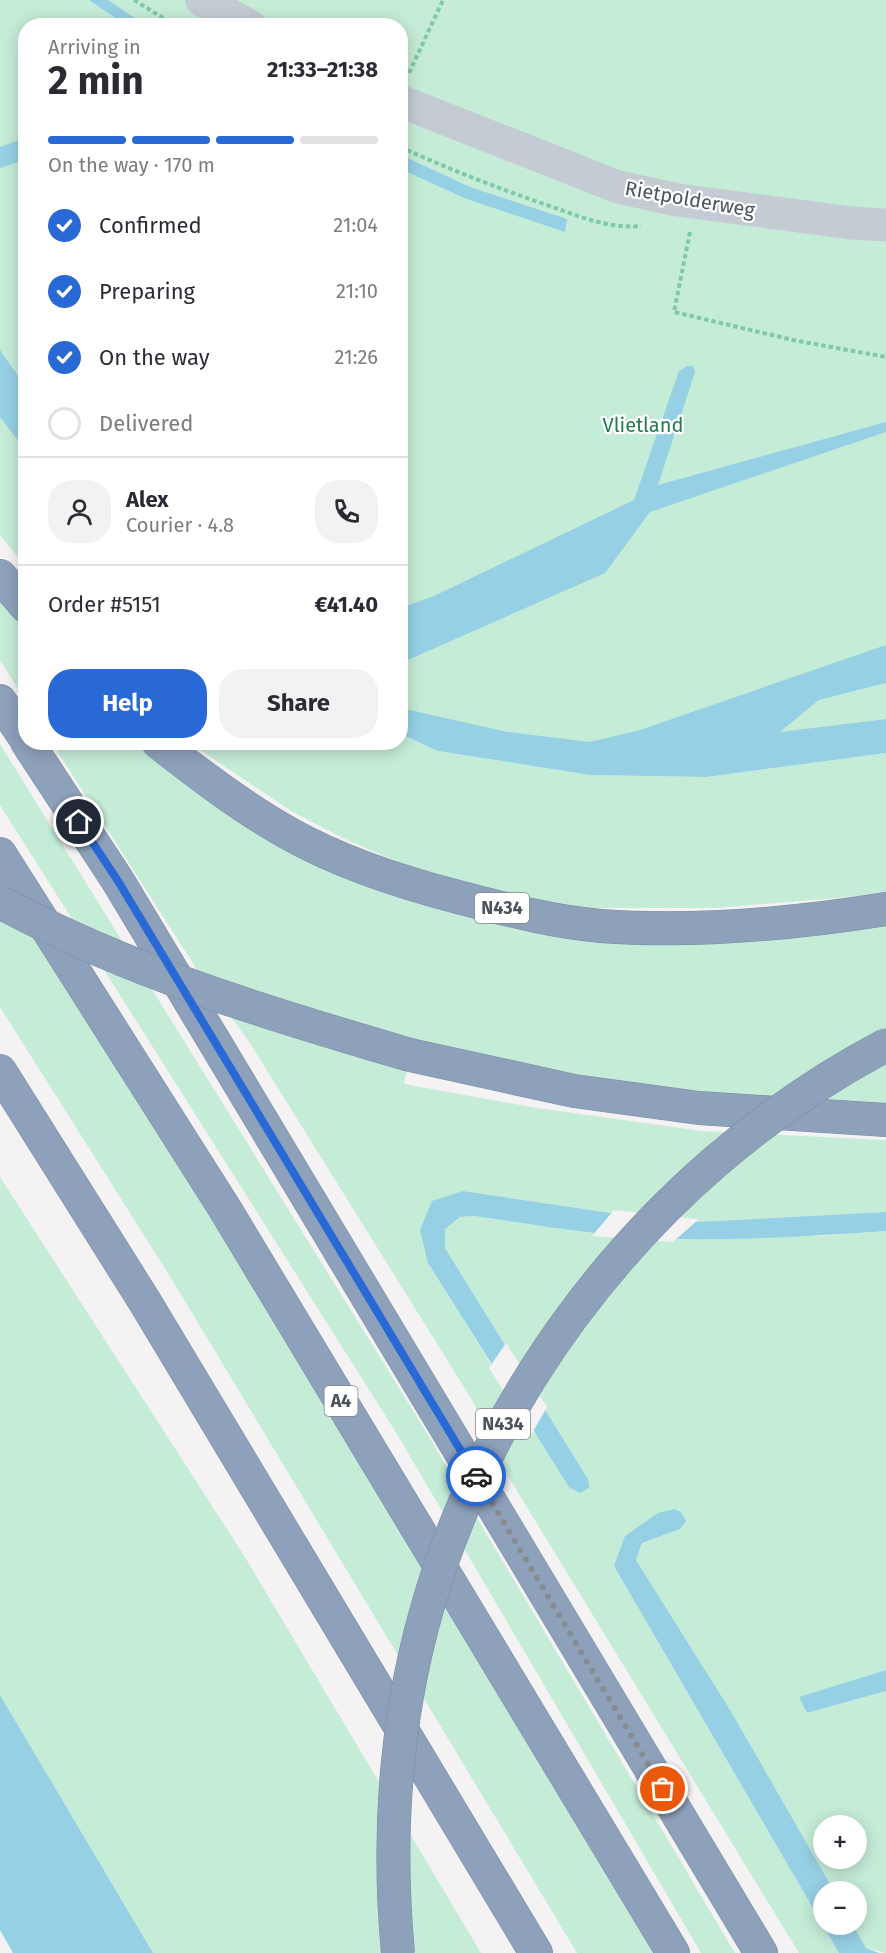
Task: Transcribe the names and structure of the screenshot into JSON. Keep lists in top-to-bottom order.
{
  "streets": {
    "highway": ["N434", "A4"],
    "street": ["Rietpolderweg"]
  },
  "parks": ["Vlietland"],
  "page": {
    "heading": ["2 min", "Arriving in", "21:33–21:38"],
    "panel": [
      "Alex",
      "Courier · 4.8",
      "Order #5151",
      "€41.40"
    ],
    "bar": "On the way · 170 m",
    "list": [
      ["Confirmed", "21:04"],
      ["Preparing", "21:10"],
      ["On the way", "21:26"],
      "Delivered"
    ],
    "buttons": ["Help", "Share"],
    "map_buttons": ["+", "−"]
  }
}
